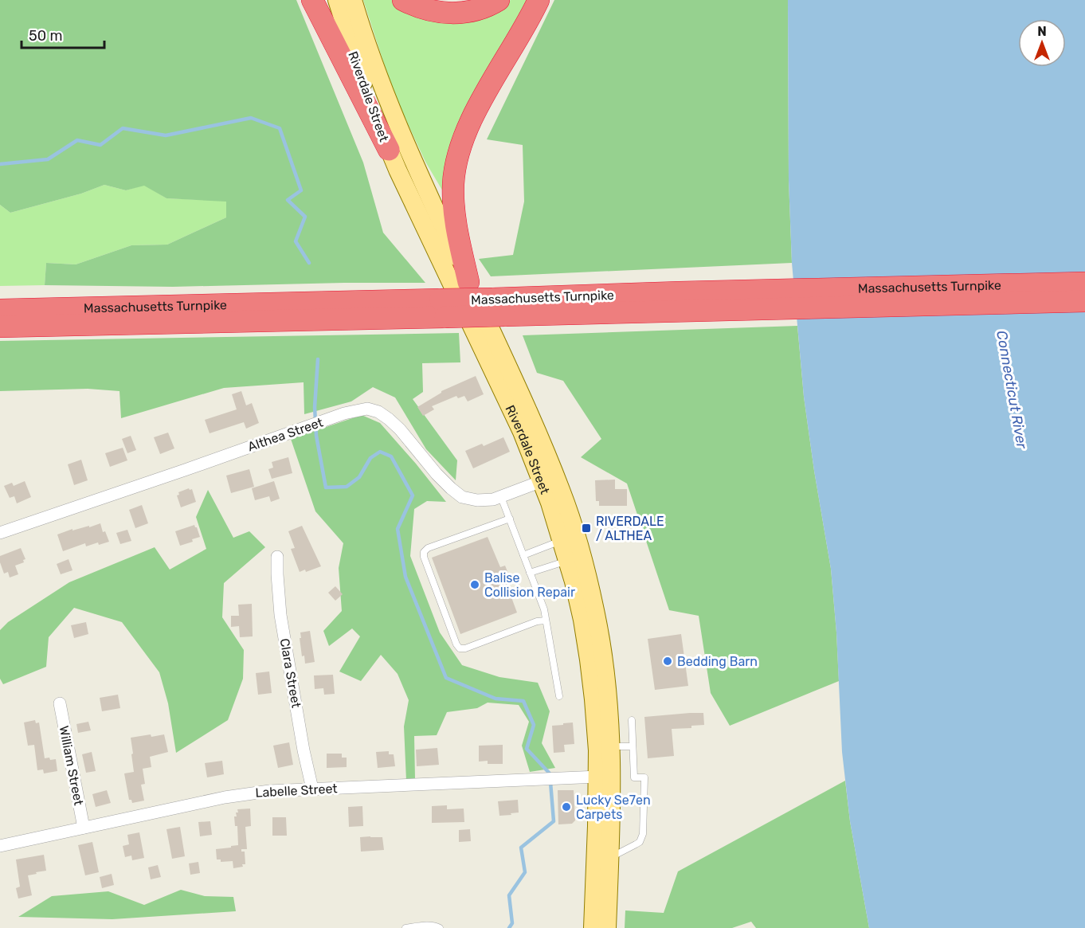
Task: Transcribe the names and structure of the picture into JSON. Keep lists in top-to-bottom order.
{
  "streets": {
    "highway": ["Massachusetts Turnpike"],
    "main road": ["Riverdale Street"],
    "street": [
      "Althea Street",
      "Clara Street",
      "William Street",
      "Labelle Street"
    ]
  },
  "crossings": [
    ["Riverdale Street", "Althea Street"],
    ["Riverdale Street", "Labelle Street"],
    ["Clara Street", "Labelle Street"],
    ["William Street", "Labelle Street"]
  ],
  "water": ["Connecticut River"],
  "places": {
    "transit": ["RIVERDALE / ALTHEA"],
    "other": ["Balise Collision Repair", "Bedding Barn", "Lucky Se7en Carpets"]
  },
  "scale_bar": "50 m",
  "north": "top"
}
